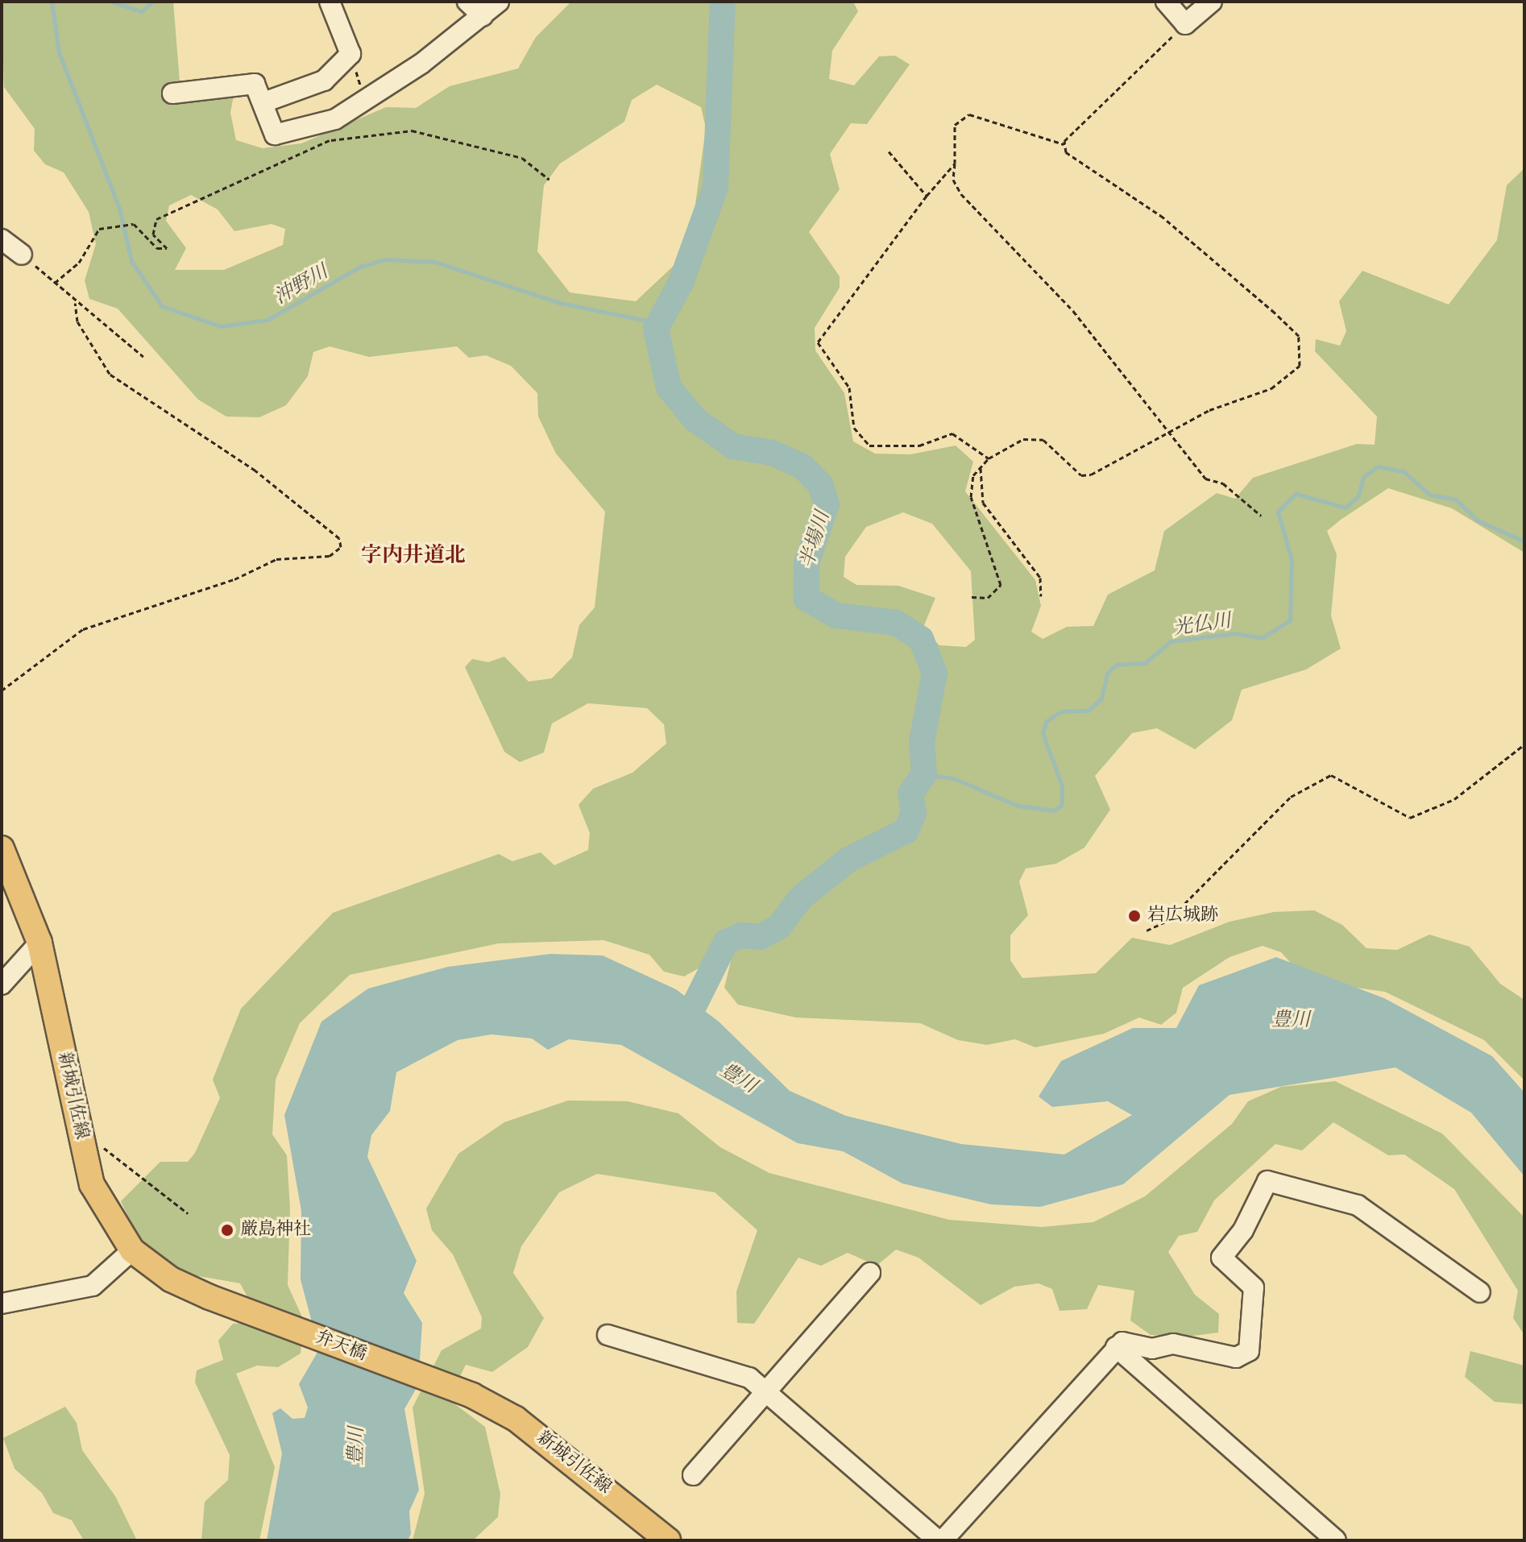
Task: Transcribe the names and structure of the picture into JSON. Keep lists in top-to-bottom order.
{
  "streets": {
    "main road": ["新城引佐線", "弁天橋"]
  },
  "crossings": [
    ["新城引佐線", "弁天橋"]
  ],
  "districts": ["字内井道北"],
  "water": [
    "沖野川",
    "半場川",
    "光仏川",
    "豊川"
  ],
  "places": ["岩広城跡", "厳島神社"]
}
